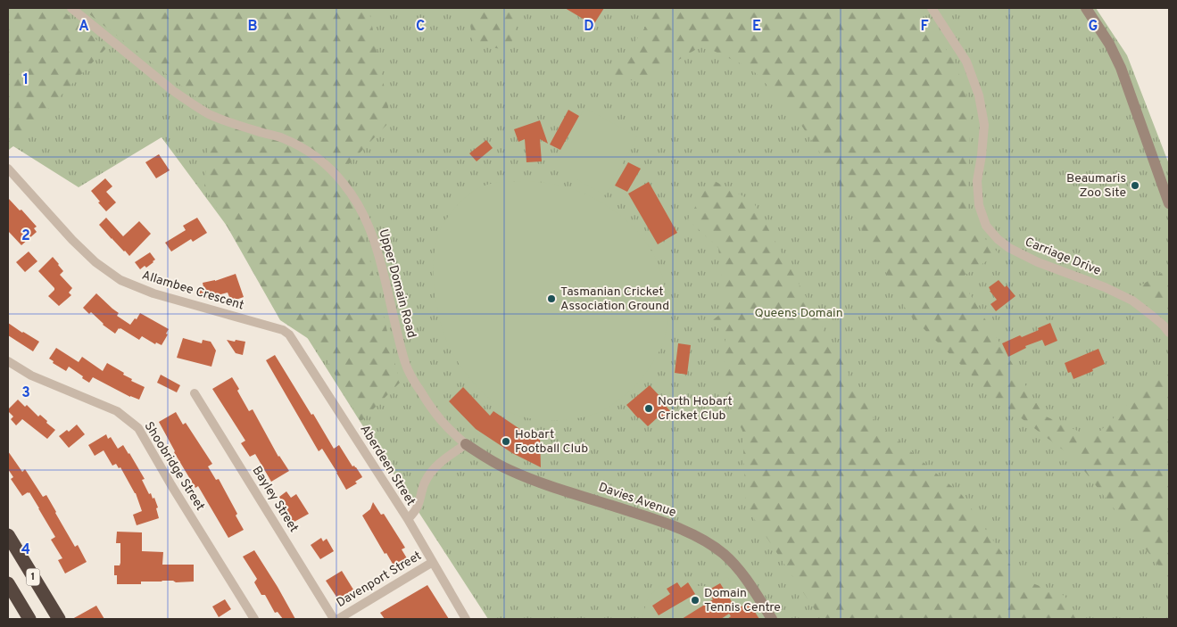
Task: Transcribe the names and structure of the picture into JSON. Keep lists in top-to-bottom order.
{
  "streets": {
    "highway": ["1"],
    "street": [
      "Carriage Drive",
      "Upper Domain Road",
      "Allambee Crescent",
      "Aberdeen Street",
      "Shoobridge Street",
      "Bayley Street",
      "Davies Avenue",
      "Davenport Street"
    ]
  },
  "crossings": [
    ["Upper Domain Road", "Davies Avenue"],
    ["Allambee Crescent", "Aberdeen Street"],
    ["Aberdeen Street", "Davenport Street"]
  ],
  "parks": ["Queens Domain"],
  "places": [
    "Beaumaris Zoo Site",
    "Tasmanian Cricket Association Ground",
    "North Hobart Cricket Club",
    "Hobart Football Club",
    "Domain Tennis Centre"
  ],
  "grid": {
    "columns": [
      "A",
      "B",
      "C",
      "D",
      "E",
      "F",
      "G"
    ],
    "rows": [
      "1",
      "2",
      "3",
      "4"
    ]
  }
}
